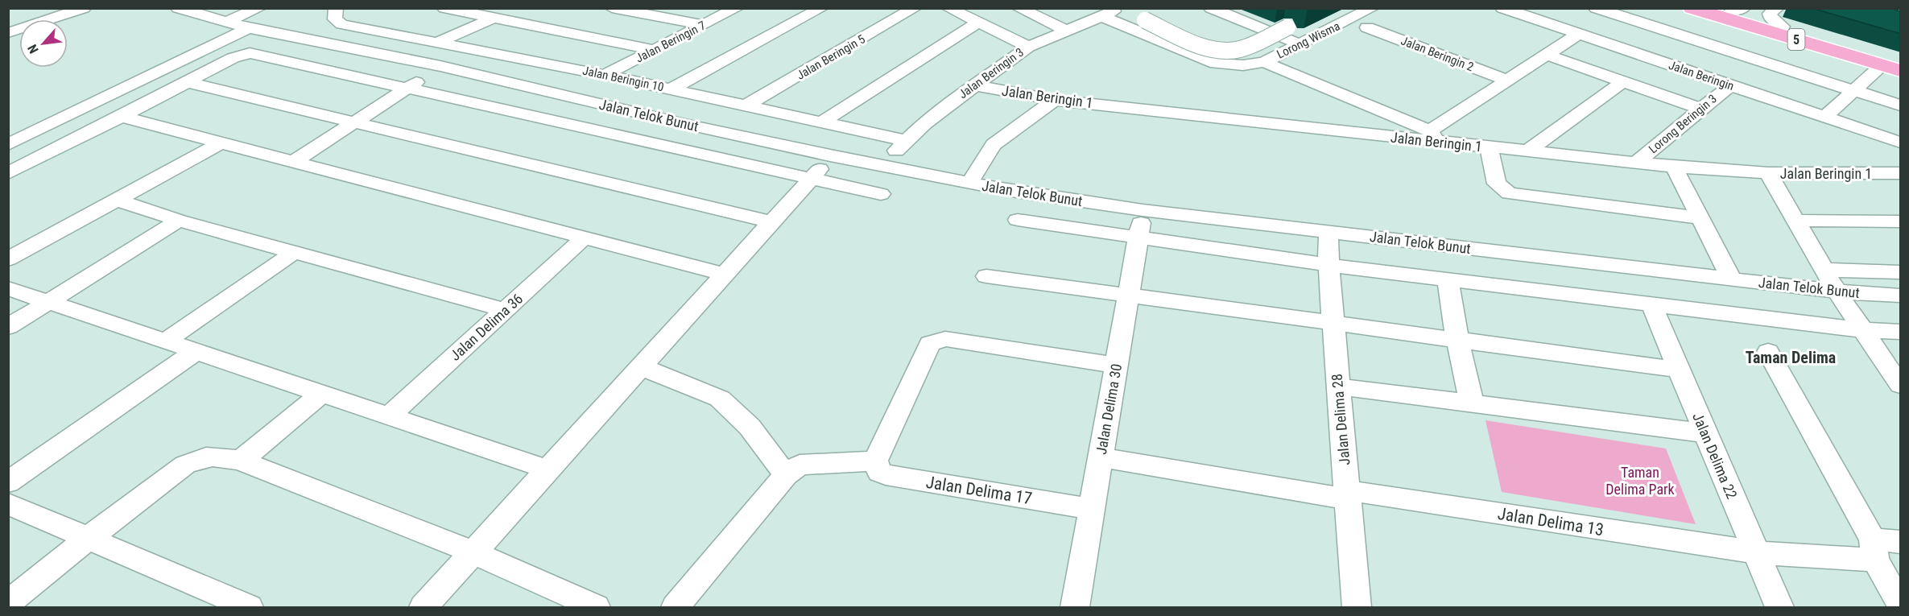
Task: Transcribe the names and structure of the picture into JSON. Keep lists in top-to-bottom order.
{
  "streets": {
    "highway": ["5"],
    "street": [
      "Lorong Wisma",
      "Jalan Beringin 7",
      "Jalan Beringin 2",
      "Jalan Beringin 5",
      "Jalan Beringin 3",
      "Jalan Beringin",
      "Jalan Beringin 10",
      "Jalan Beringin 1",
      "Jalan Telok Bunut",
      "Lorong Beringin 3",
      "Jalan Delima 36",
      "Jalan Delima 30",
      "Jalan Delima 28",
      "Jalan Delima 22",
      "Jalan Delima 17",
      "Jalan Delima 13"
    ]
  },
  "crossings": [
    ["Lorong Wisma", "Jalan Beringin 3"],
    ["Jalan Beringin 7", "Jalan Beringin 10"],
    ["Jalan Beringin 5", "Jalan Beringin 10"],
    ["Jalan Beringin 3", "Jalan Beringin 10"],
    ["Jalan Beringin 3", "Jalan Beringin 1"],
    ["Jalan Beringin 3", "Jalan Telok Bunut"],
    ["Jalan Beringin", "Lorong Beringin 3"],
    ["Jalan Beringin 1", "Lorong Beringin 3"],
    ["Jalan Telok Bunut", "Jalan Delima 30"],
    ["Jalan Telok Bunut", "Jalan Delima 28"],
    ["Jalan Delima 30", "Jalan Delima 17"],
    ["Jalan Delima 30", "Jalan Delima 13"],
    ["Jalan Delima 28", "Jalan Delima 13"],
    ["Jalan Delima 22", "Jalan Delima 13"]
  ],
  "districts": ["Taman Delima"],
  "parks": ["Taman Delima Park"],
  "north": "bottom left"
}
